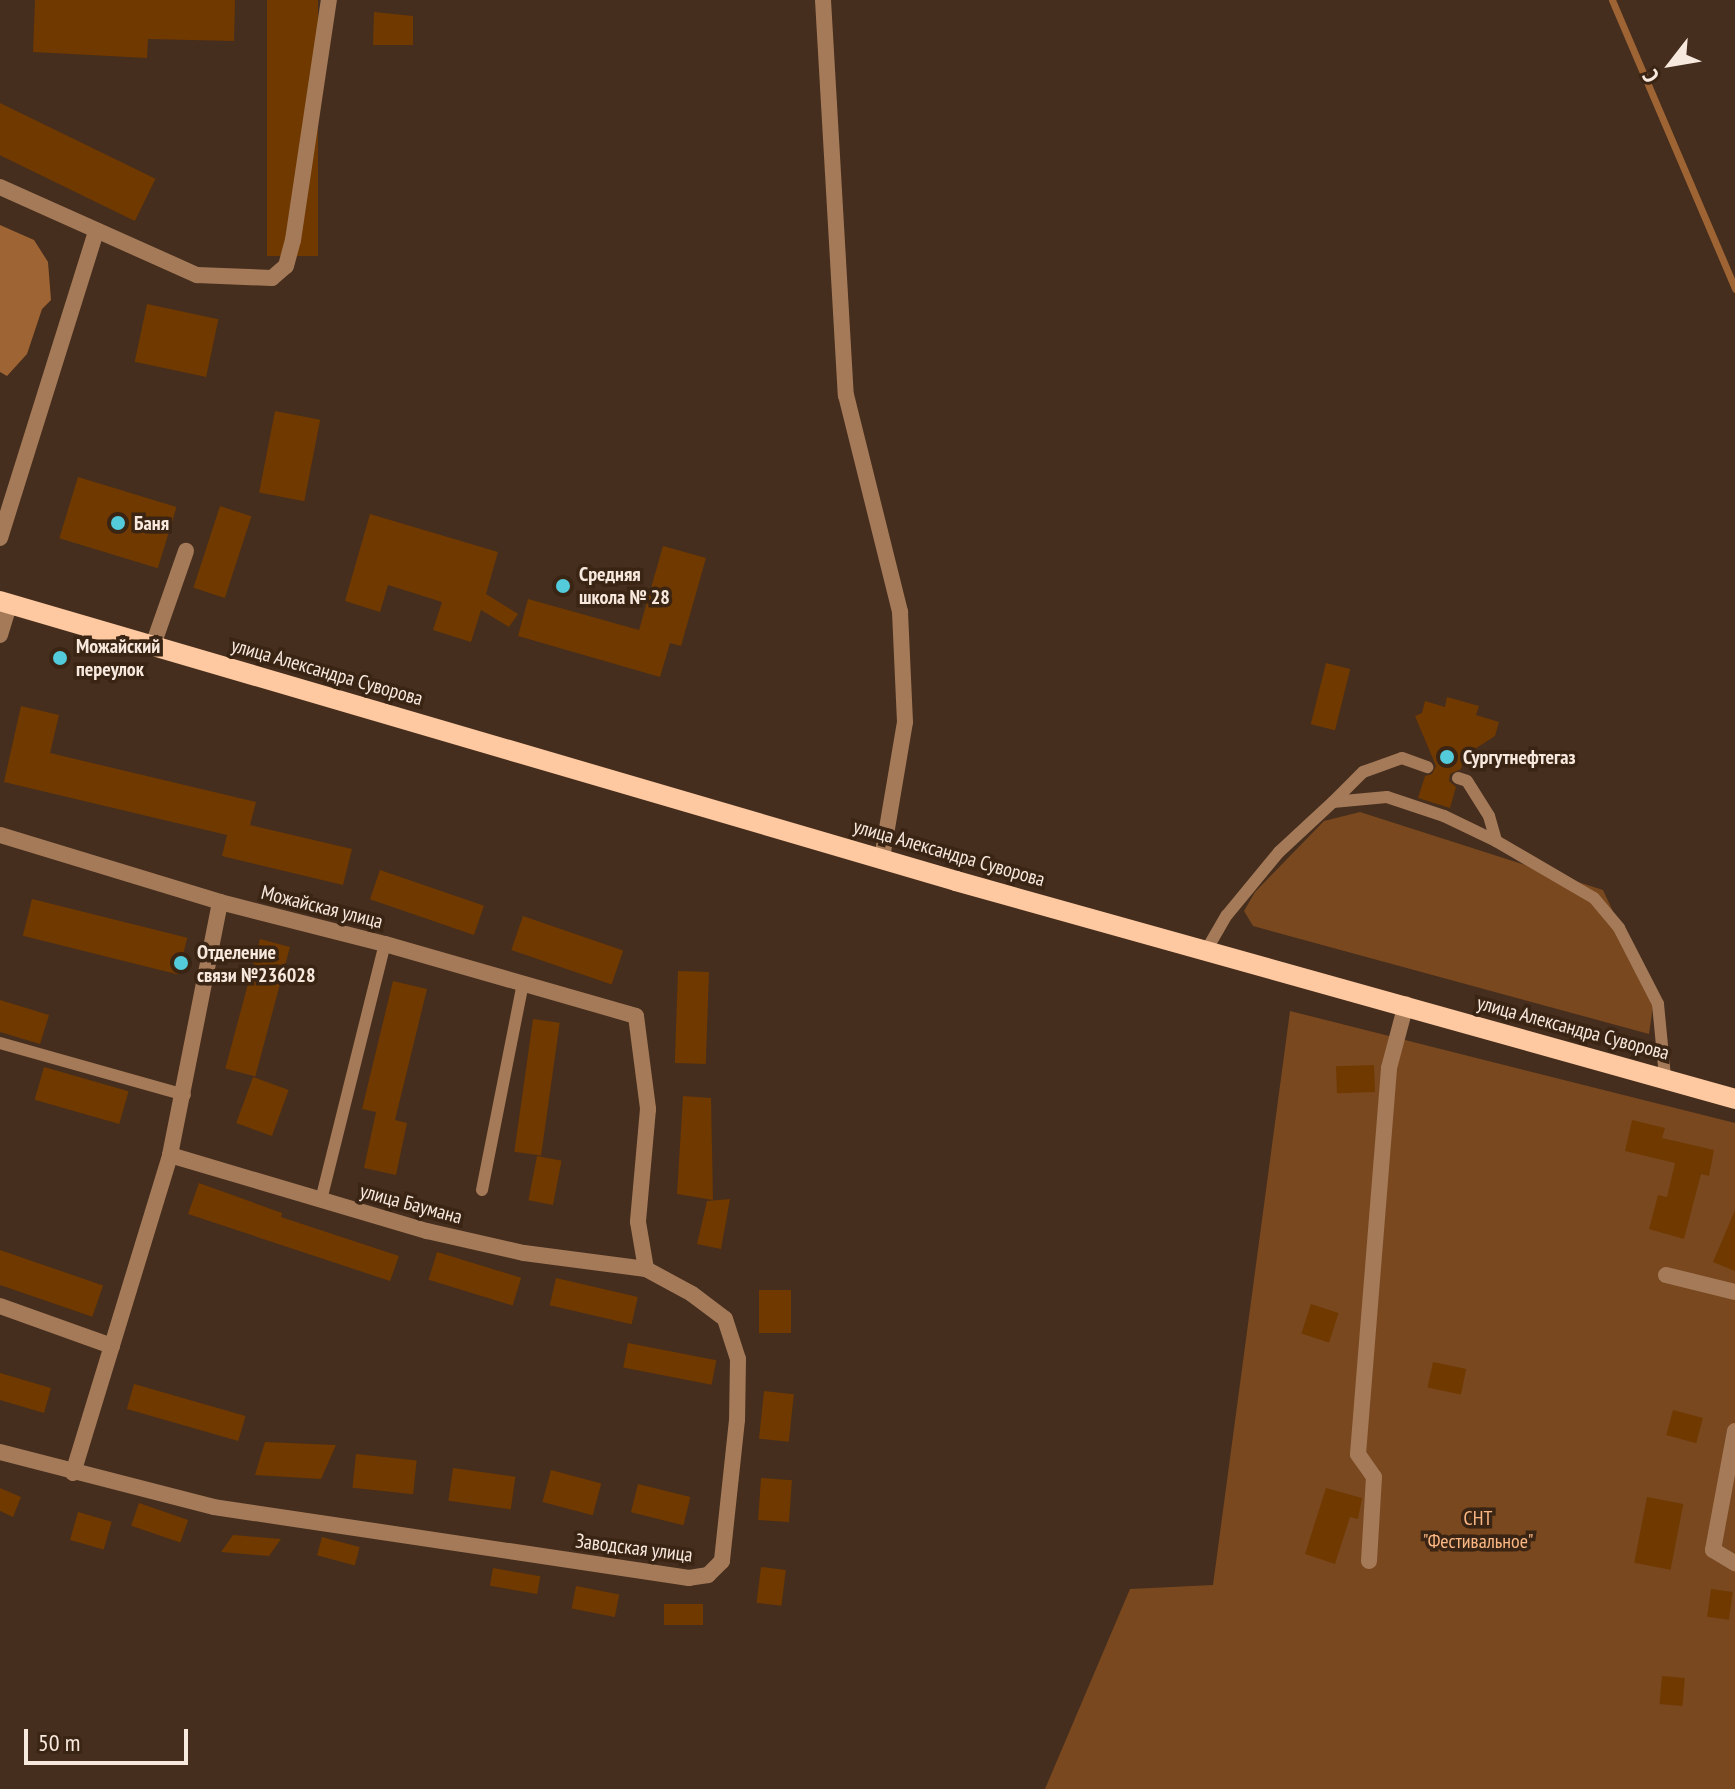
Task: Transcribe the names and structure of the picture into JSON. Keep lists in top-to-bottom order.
{
  "streets": {
    "main road": ["улица Александра Суворова"],
    "street": ["Можайская улица", "улица Баумана", "Заводская улица"]
  },
  "crossings": [
    ["Можайская улица", "улица Баумана"],
    ["Можайская улица", "Заводская улица"],
    ["улица Баумана", "Заводская улица"]
  ],
  "parks": ["СНТ \"Фестивальное\""],
  "places": [
    "Баня",
    "Средняя школа № 28",
    "Можайский переулок",
    "Сургутнефтегаз",
    "Отделение связи №236028"
  ],
  "scale_bar": "50 m",
  "north": "bottom left"
}
